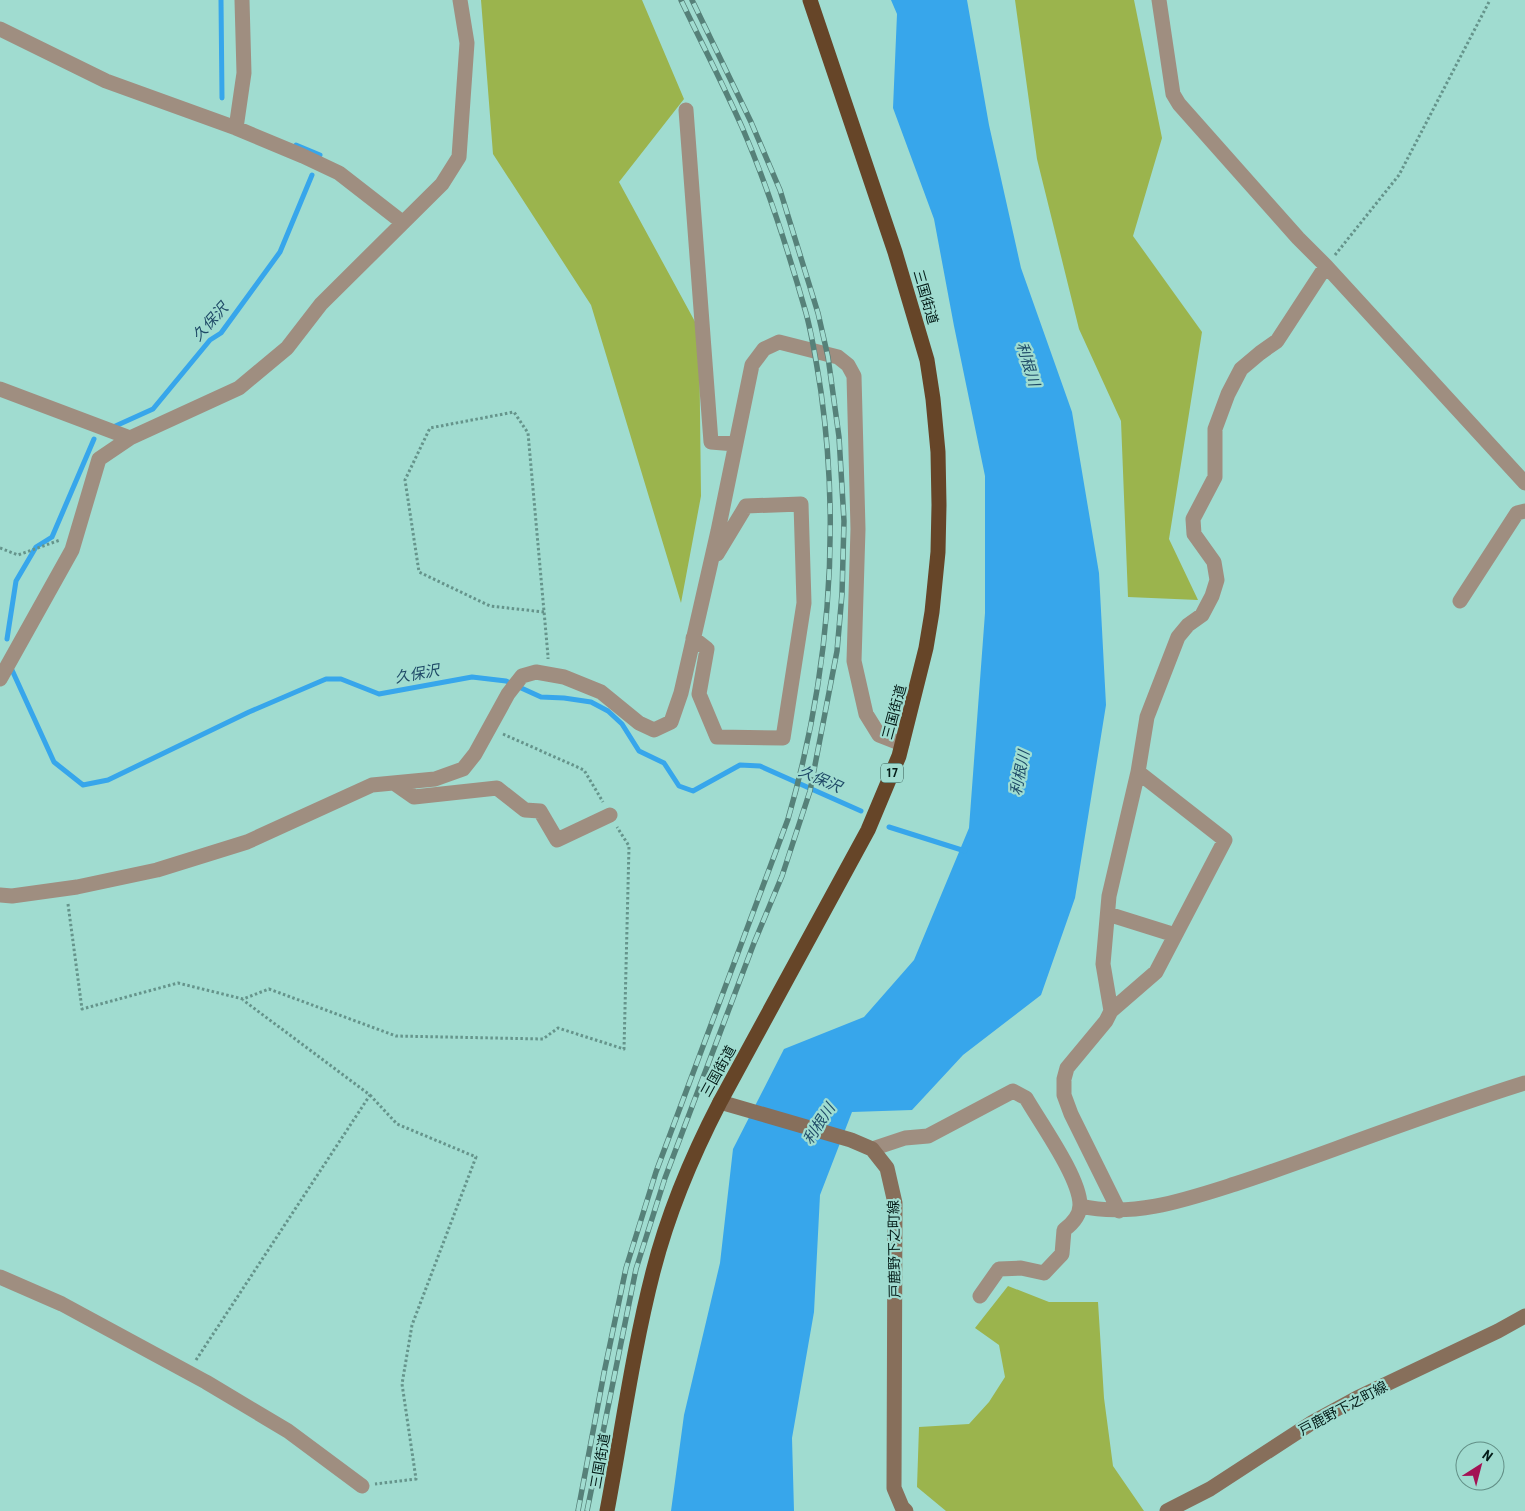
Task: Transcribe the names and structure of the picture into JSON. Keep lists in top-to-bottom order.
{
  "streets": {
    "highway": ["三国街道", "17"],
    "main road": ["戸鹿野下之町線"]
  },
  "crossings": [
    ["三国街道", "戸鹿野下之町線"]
  ],
  "water": ["久保沢", "利根川"],
  "north": "top right"
}
